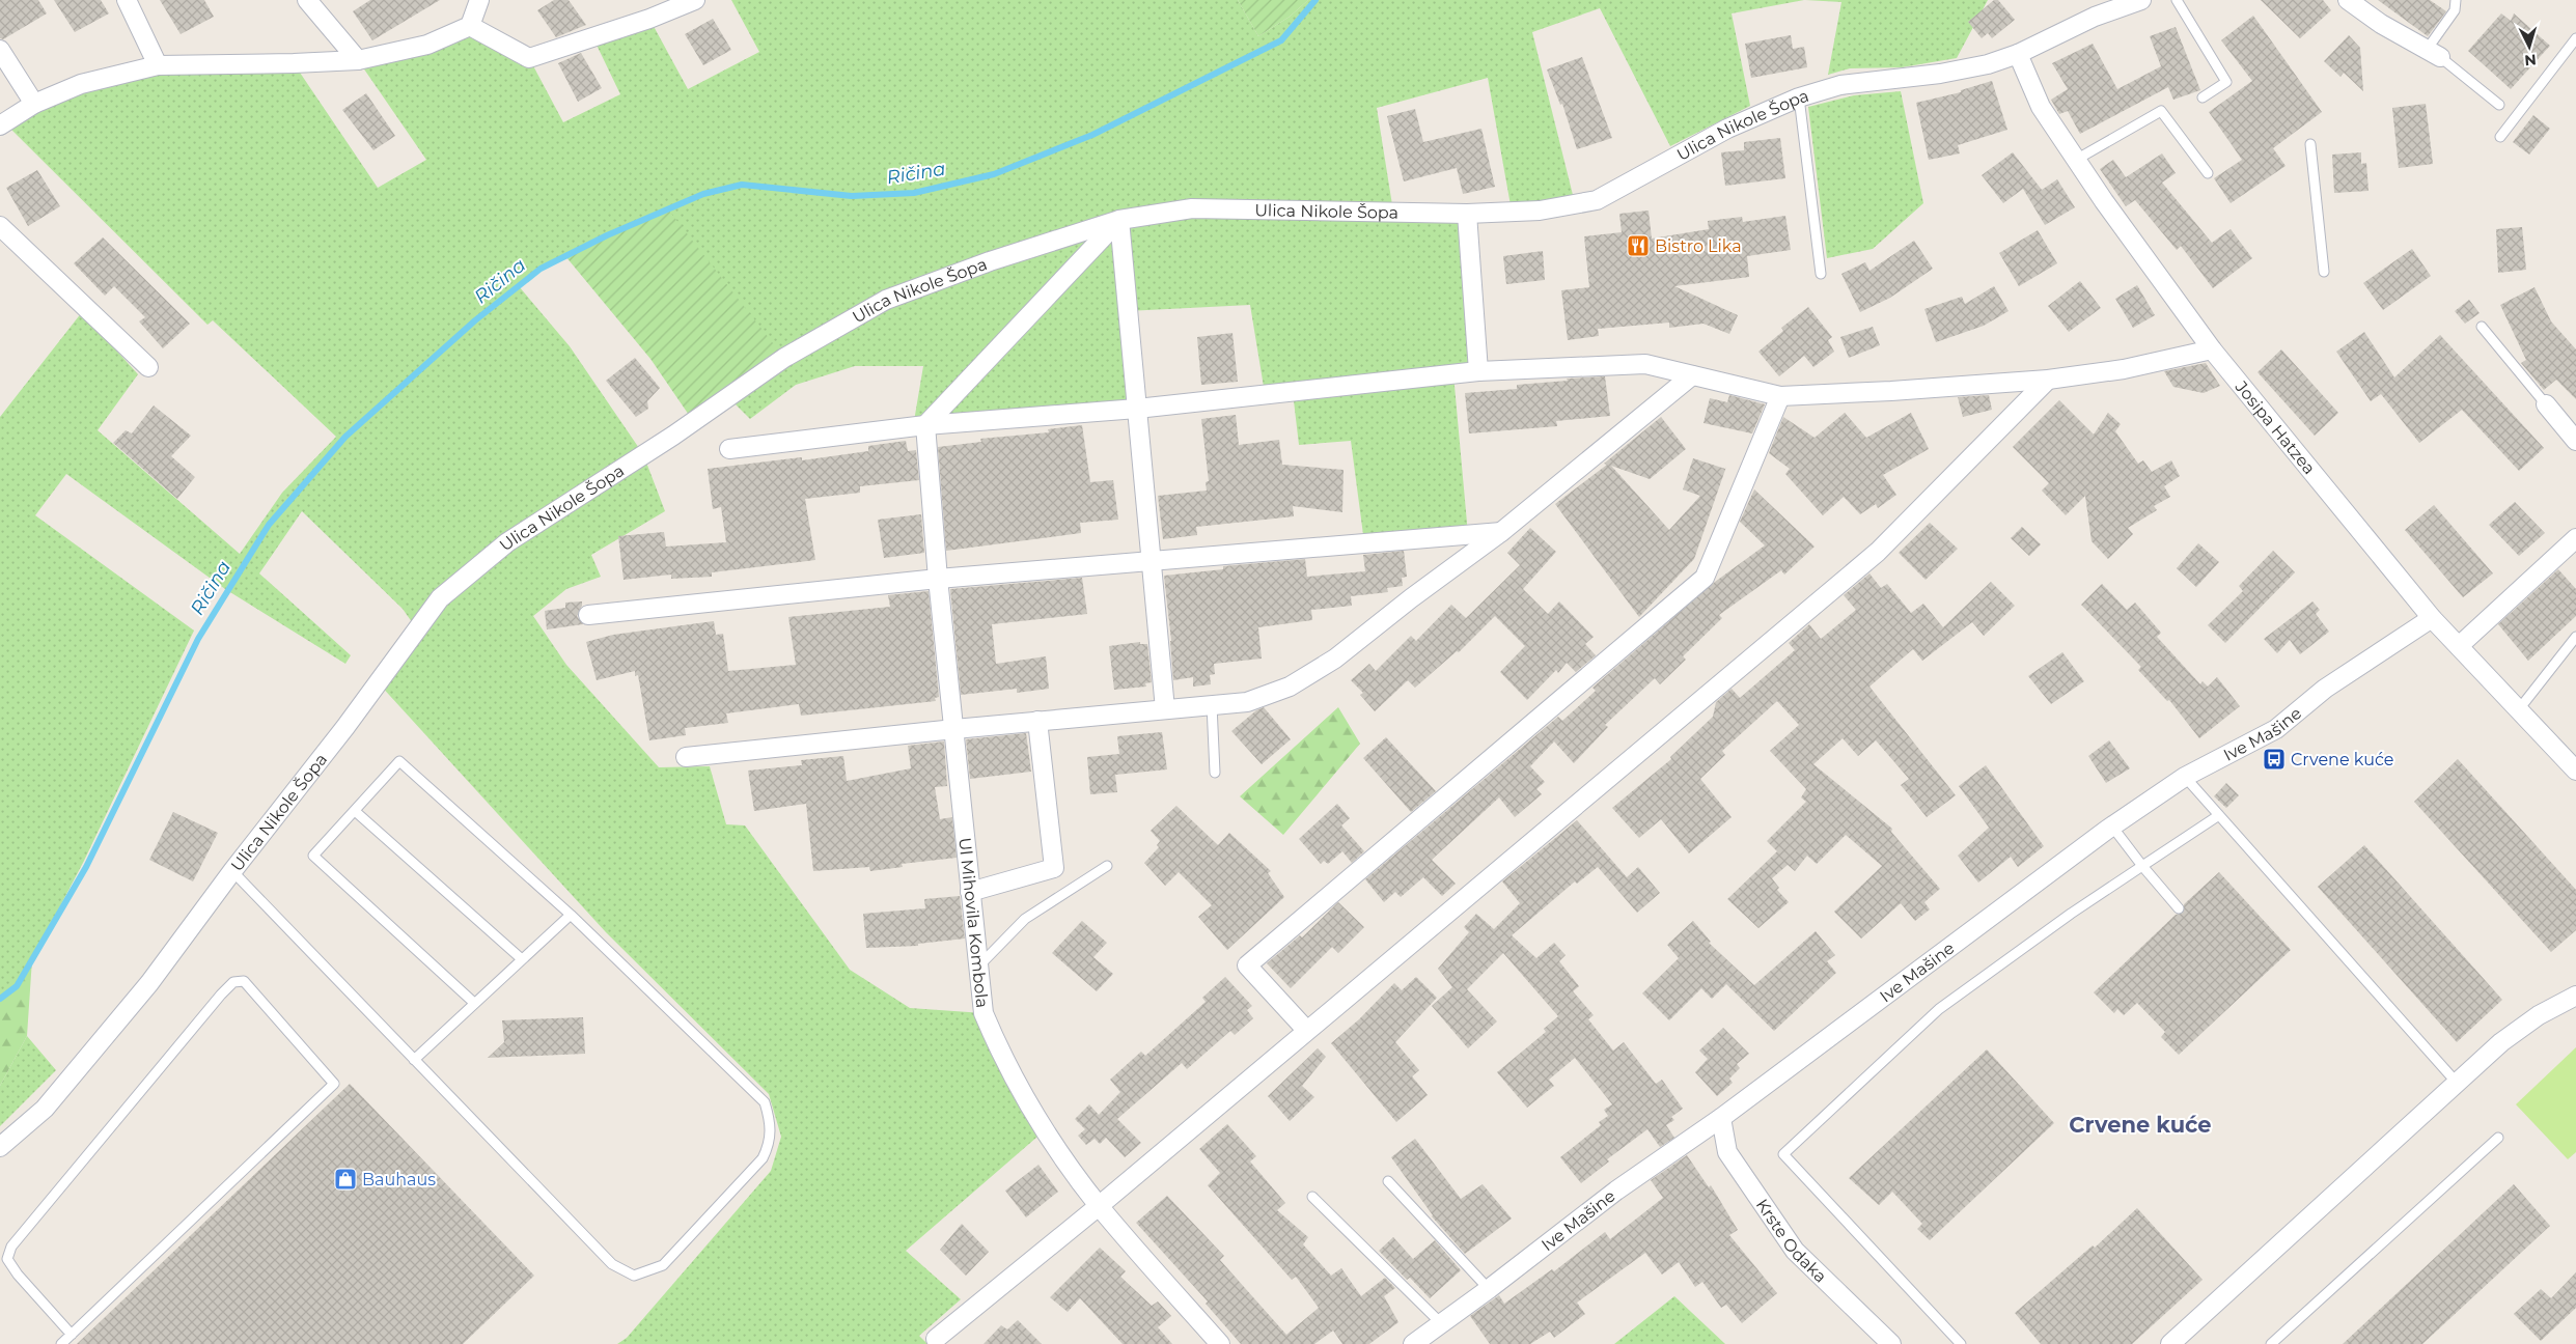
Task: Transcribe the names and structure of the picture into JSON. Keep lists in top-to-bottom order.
{
  "streets": {
    "street": [
      "Ulica Nikole Šopa",
      "Josipa Hatzea",
      "Ive Mašine",
      "Ul Mihovila Kombola",
      "Krste Odaka"
    ]
  },
  "crossings": [
    ["Ulica Nikole Šopa", "Josipa Hatzea"],
    ["Josipa Hatzea", "Ive Mašine"],
    ["Ive Mašine", "Krste Odaka"]
  ],
  "districts": ["Crvene kuće"],
  "water": ["Ričina"],
  "places": {
    "restaurant": ["Bistro Lika"],
    "bus stop": ["Crvene kuće"],
    "shop": ["Bauhaus"]
  },
  "north": "bottom"
}
